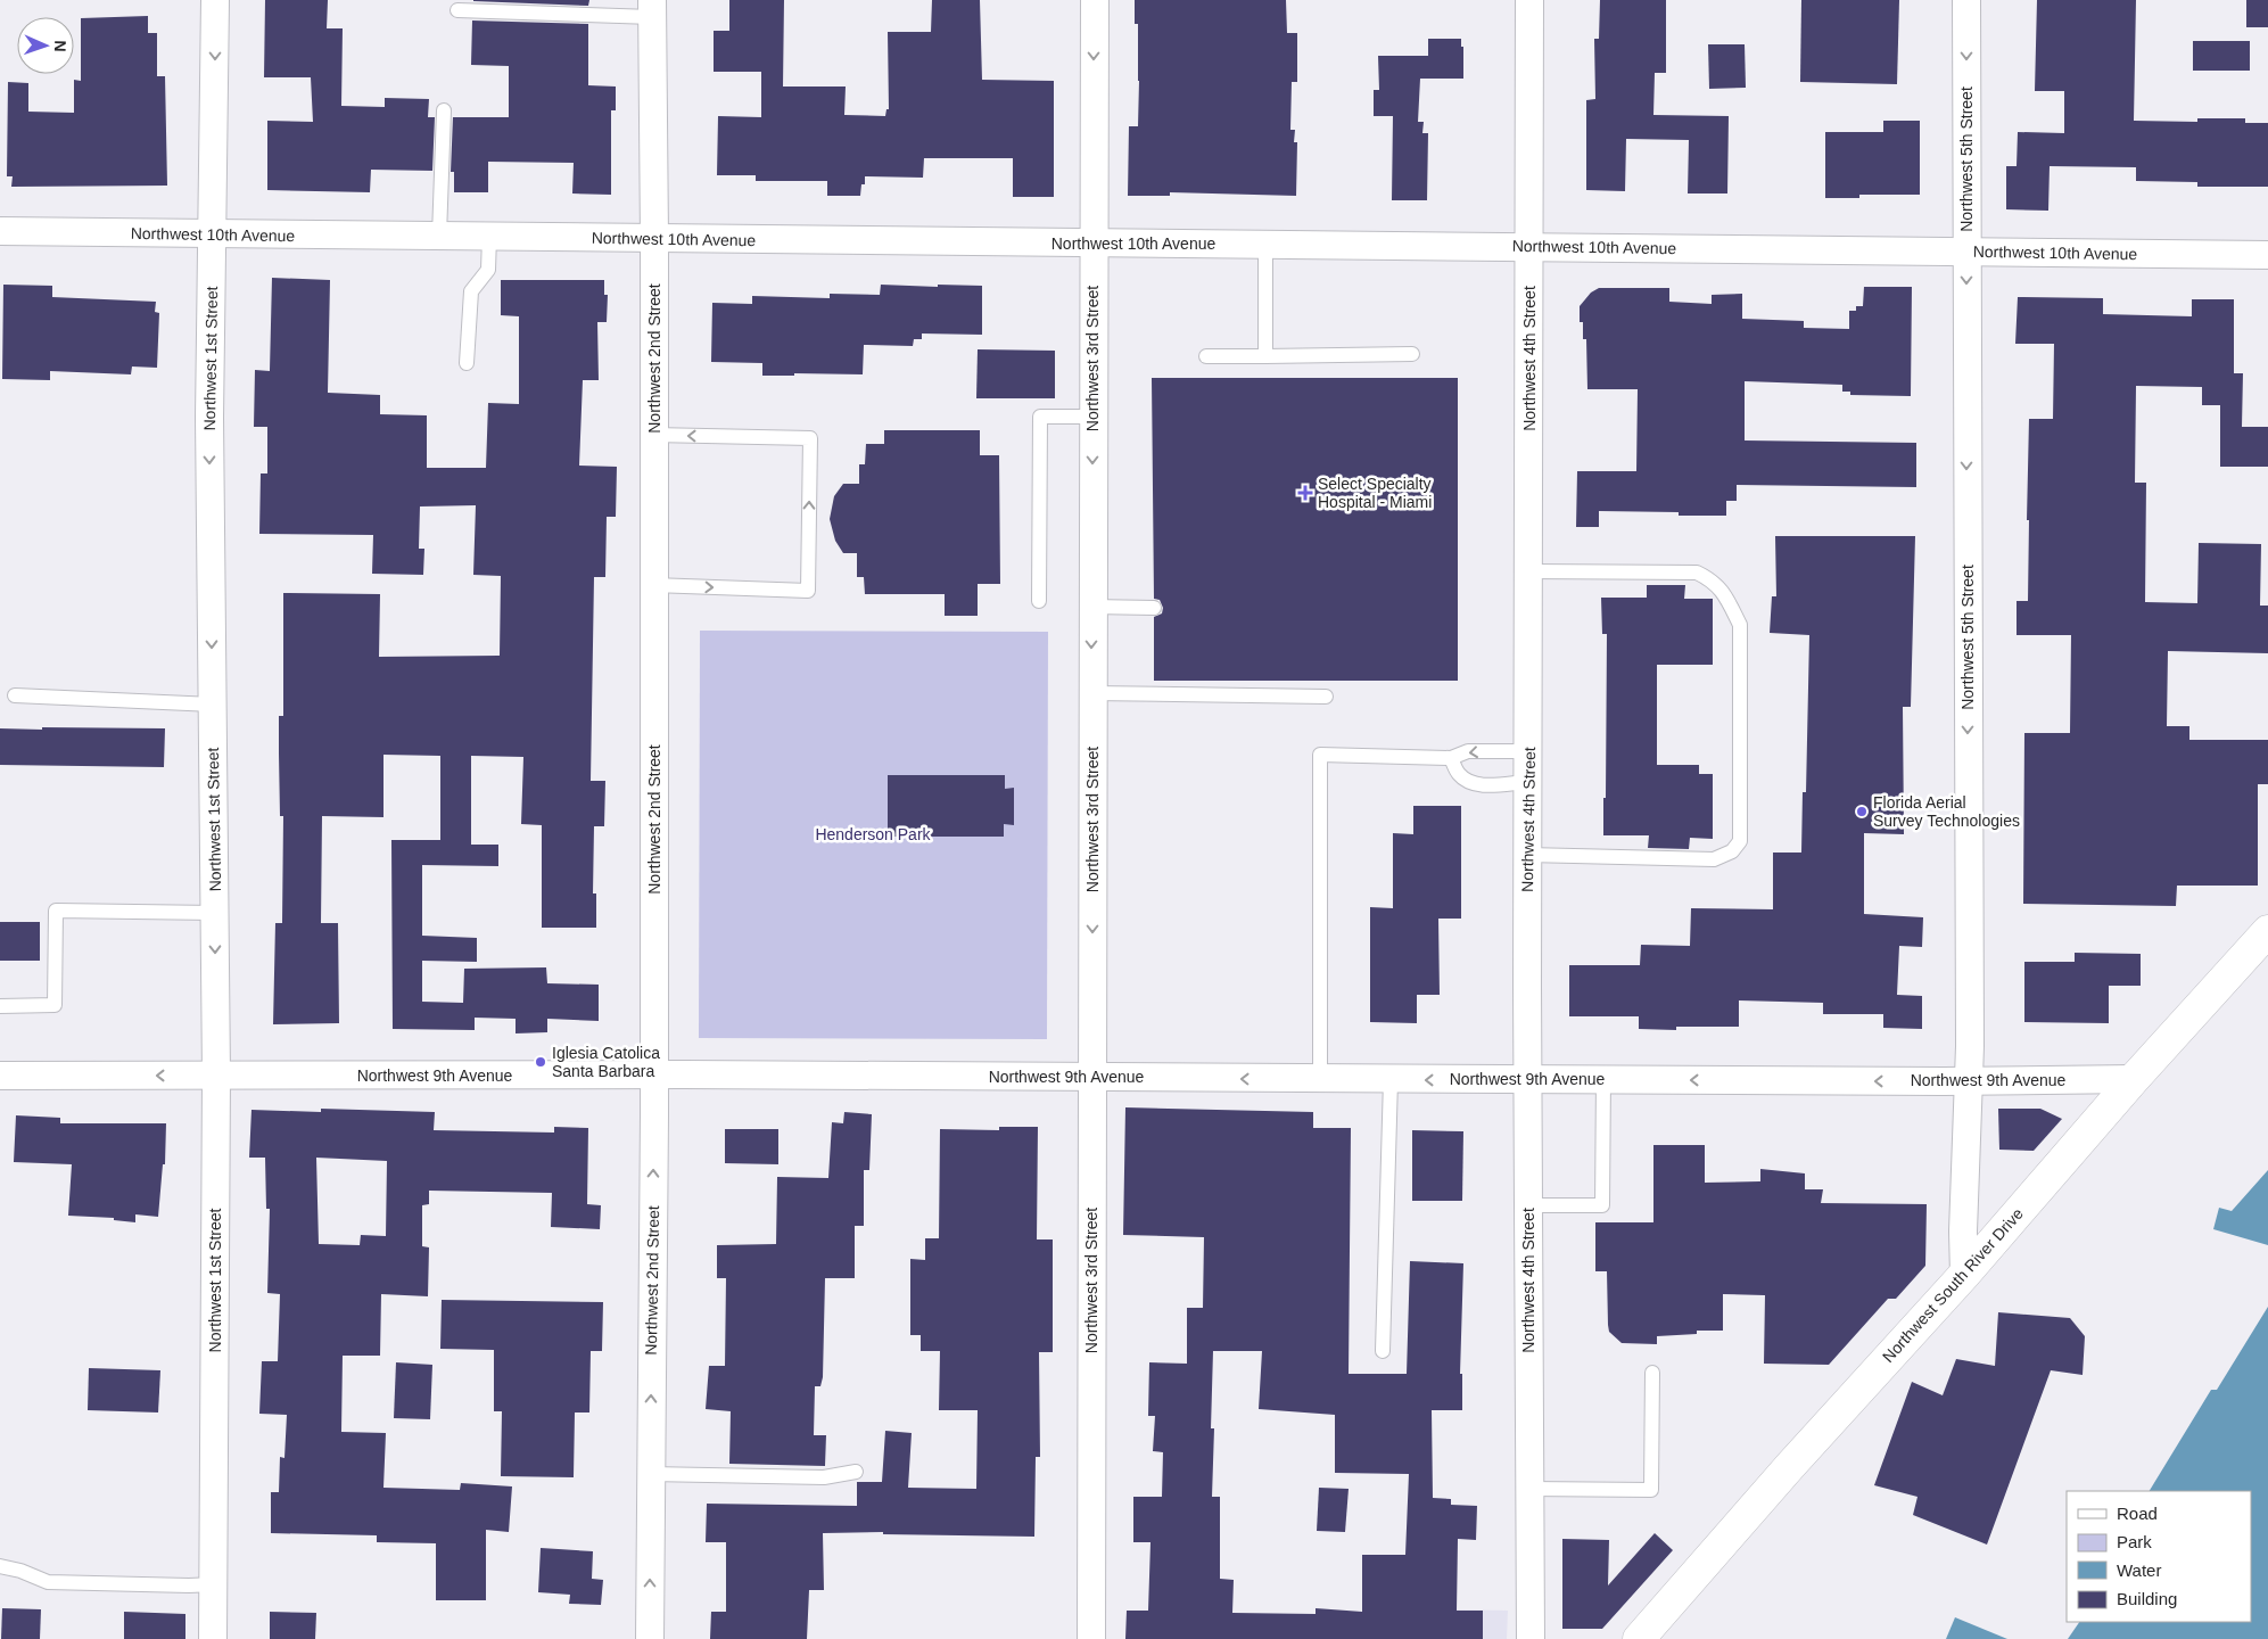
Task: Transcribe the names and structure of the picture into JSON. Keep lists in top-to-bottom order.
{
  "streets": {
    "main road": ["Northwest South River Drive"],
    "street": [
      "Northwest 5th Street",
      "Northwest 10th Avenue",
      "Northwest 1st Street",
      "Northwest 2nd Street",
      "Northwest 3rd Street",
      "Northwest 4th Street",
      "Northwest 9th Avenue"
    ]
  },
  "crossings": [
    ["Northwest 5th Street", "Northwest 10th Avenue"],
    ["Northwest 5th Street", "Northwest 9th Avenue"],
    ["Northwest 5th Street", "Northwest South River Drive"],
    ["Northwest 10th Avenue", "Northwest 1st Street"],
    ["Northwest 10th Avenue", "Northwest 2nd Street"],
    ["Northwest 10th Avenue", "Northwest 3rd Street"],
    ["Northwest 10th Avenue", "Northwest 4th Street"],
    ["Northwest 1st Street", "Northwest 9th Avenue"],
    ["Northwest 2nd Street", "Northwest 9th Avenue"],
    ["Northwest 3rd Street", "Northwest 9th Avenue"],
    ["Northwest 4th Street", "Northwest 9th Avenue"],
    ["Northwest 9th Avenue", "Northwest South River Drive"]
  ],
  "one_way": [
    "Northwest 5th Street",
    "Northwest 1st Street",
    "Northwest 3rd Street",
    "Northwest 9th Avenue"
  ],
  "parks": ["Henderson Park"],
  "places": {
    "health": ["Select Specialty Hospital - Miami"],
    "other": ["Florida Aerial Survey Technologies", "Iglesia Catolica Santa Barbara"]
  },
  "legend": [
    "Road",
    "Park",
    "Water",
    "Building"
  ],
  "north": "right"
}
